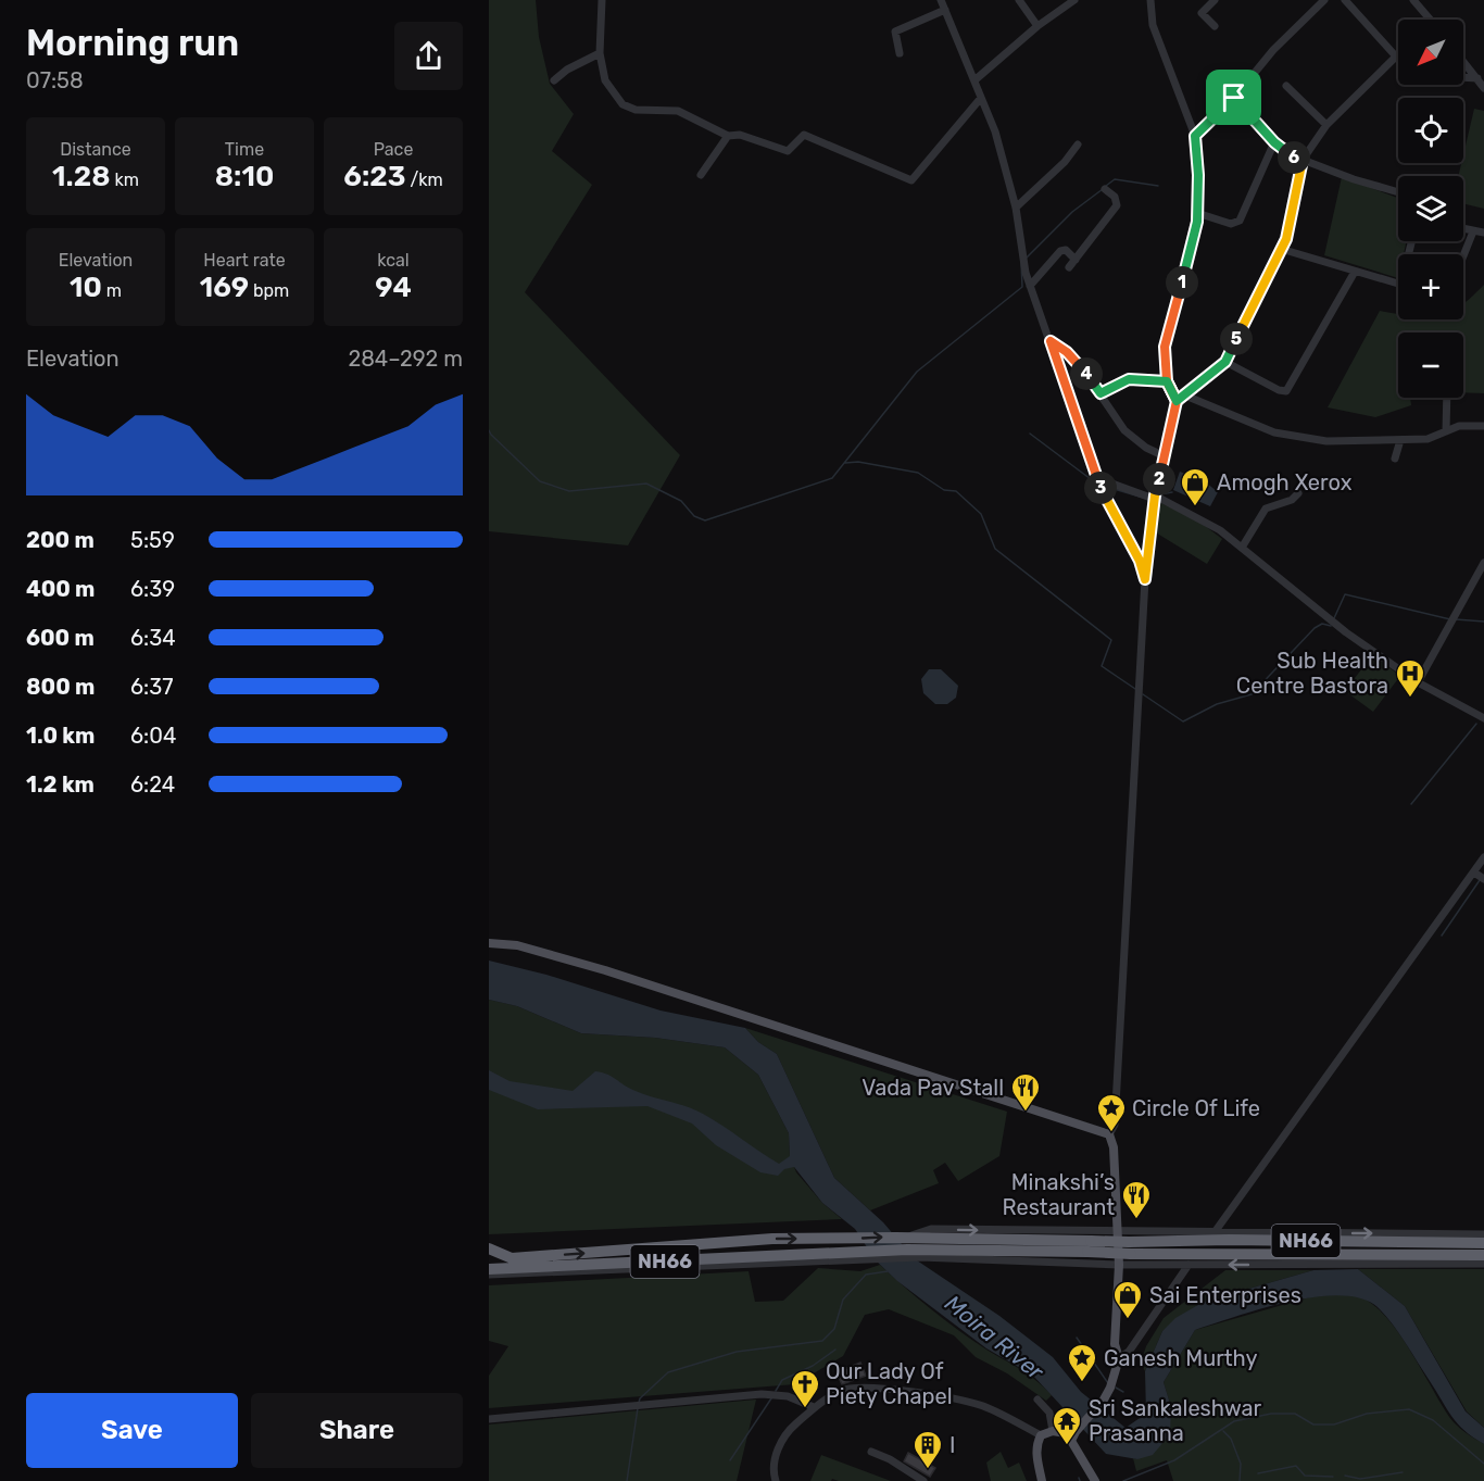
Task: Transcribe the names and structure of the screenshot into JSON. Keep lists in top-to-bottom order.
{
  "streets": {
    "highway": ["NH66"]
  },
  "water": ["Moira River"],
  "places": {
    "shop": ["Amogh Xerox", "Sai Enterprises"],
    "hospital": ["Sub Health Centre Bastora"],
    "restaurant": ["Vada Pav Stall", "Minakshi’s Restaurant"],
    "place": ["Circle Of Life", "Ganesh Murthy"],
    "church": ["Our Lady Of Piety Chapel"],
    "temple": ["Sri Sankaleshwar Prasanna"],
    "building": ["I"]
  },
  "north": "bottom left",
  "page": {
    "heading": ["Morning run", "07:58"],
    "map_buttons": ["+", "−"],
    "stats": [
      ["Distance", "1.28 km"],
      ["Time", "8:10"],
      ["Pace", "6:23 /km"],
      ["Elevation", "10 m"],
      ["Heart rate", "169 bpm"],
      ["kcal", "94"]
    ],
    "pins": [
      "6",
      "1",
      "5",
      "4",
      "2",
      "3"
    ],
    "chart": ["Elevation", "284–292 m"],
    "list": [
      {
        "name": "200 m",
        "note": "5:59"
      },
      {
        "name": "400 m",
        "note": "6:39"
      },
      {
        "name": "600 m",
        "note": "6:34"
      },
      {
        "name": "800 m",
        "note": "6:37"
      },
      {
        "name": "1.0 km",
        "note": "6:04"
      },
      {
        "name": "1.2 km",
        "note": "6:24"
      }
    ],
    "buttons": ["Save", "Share"]
  }
}
